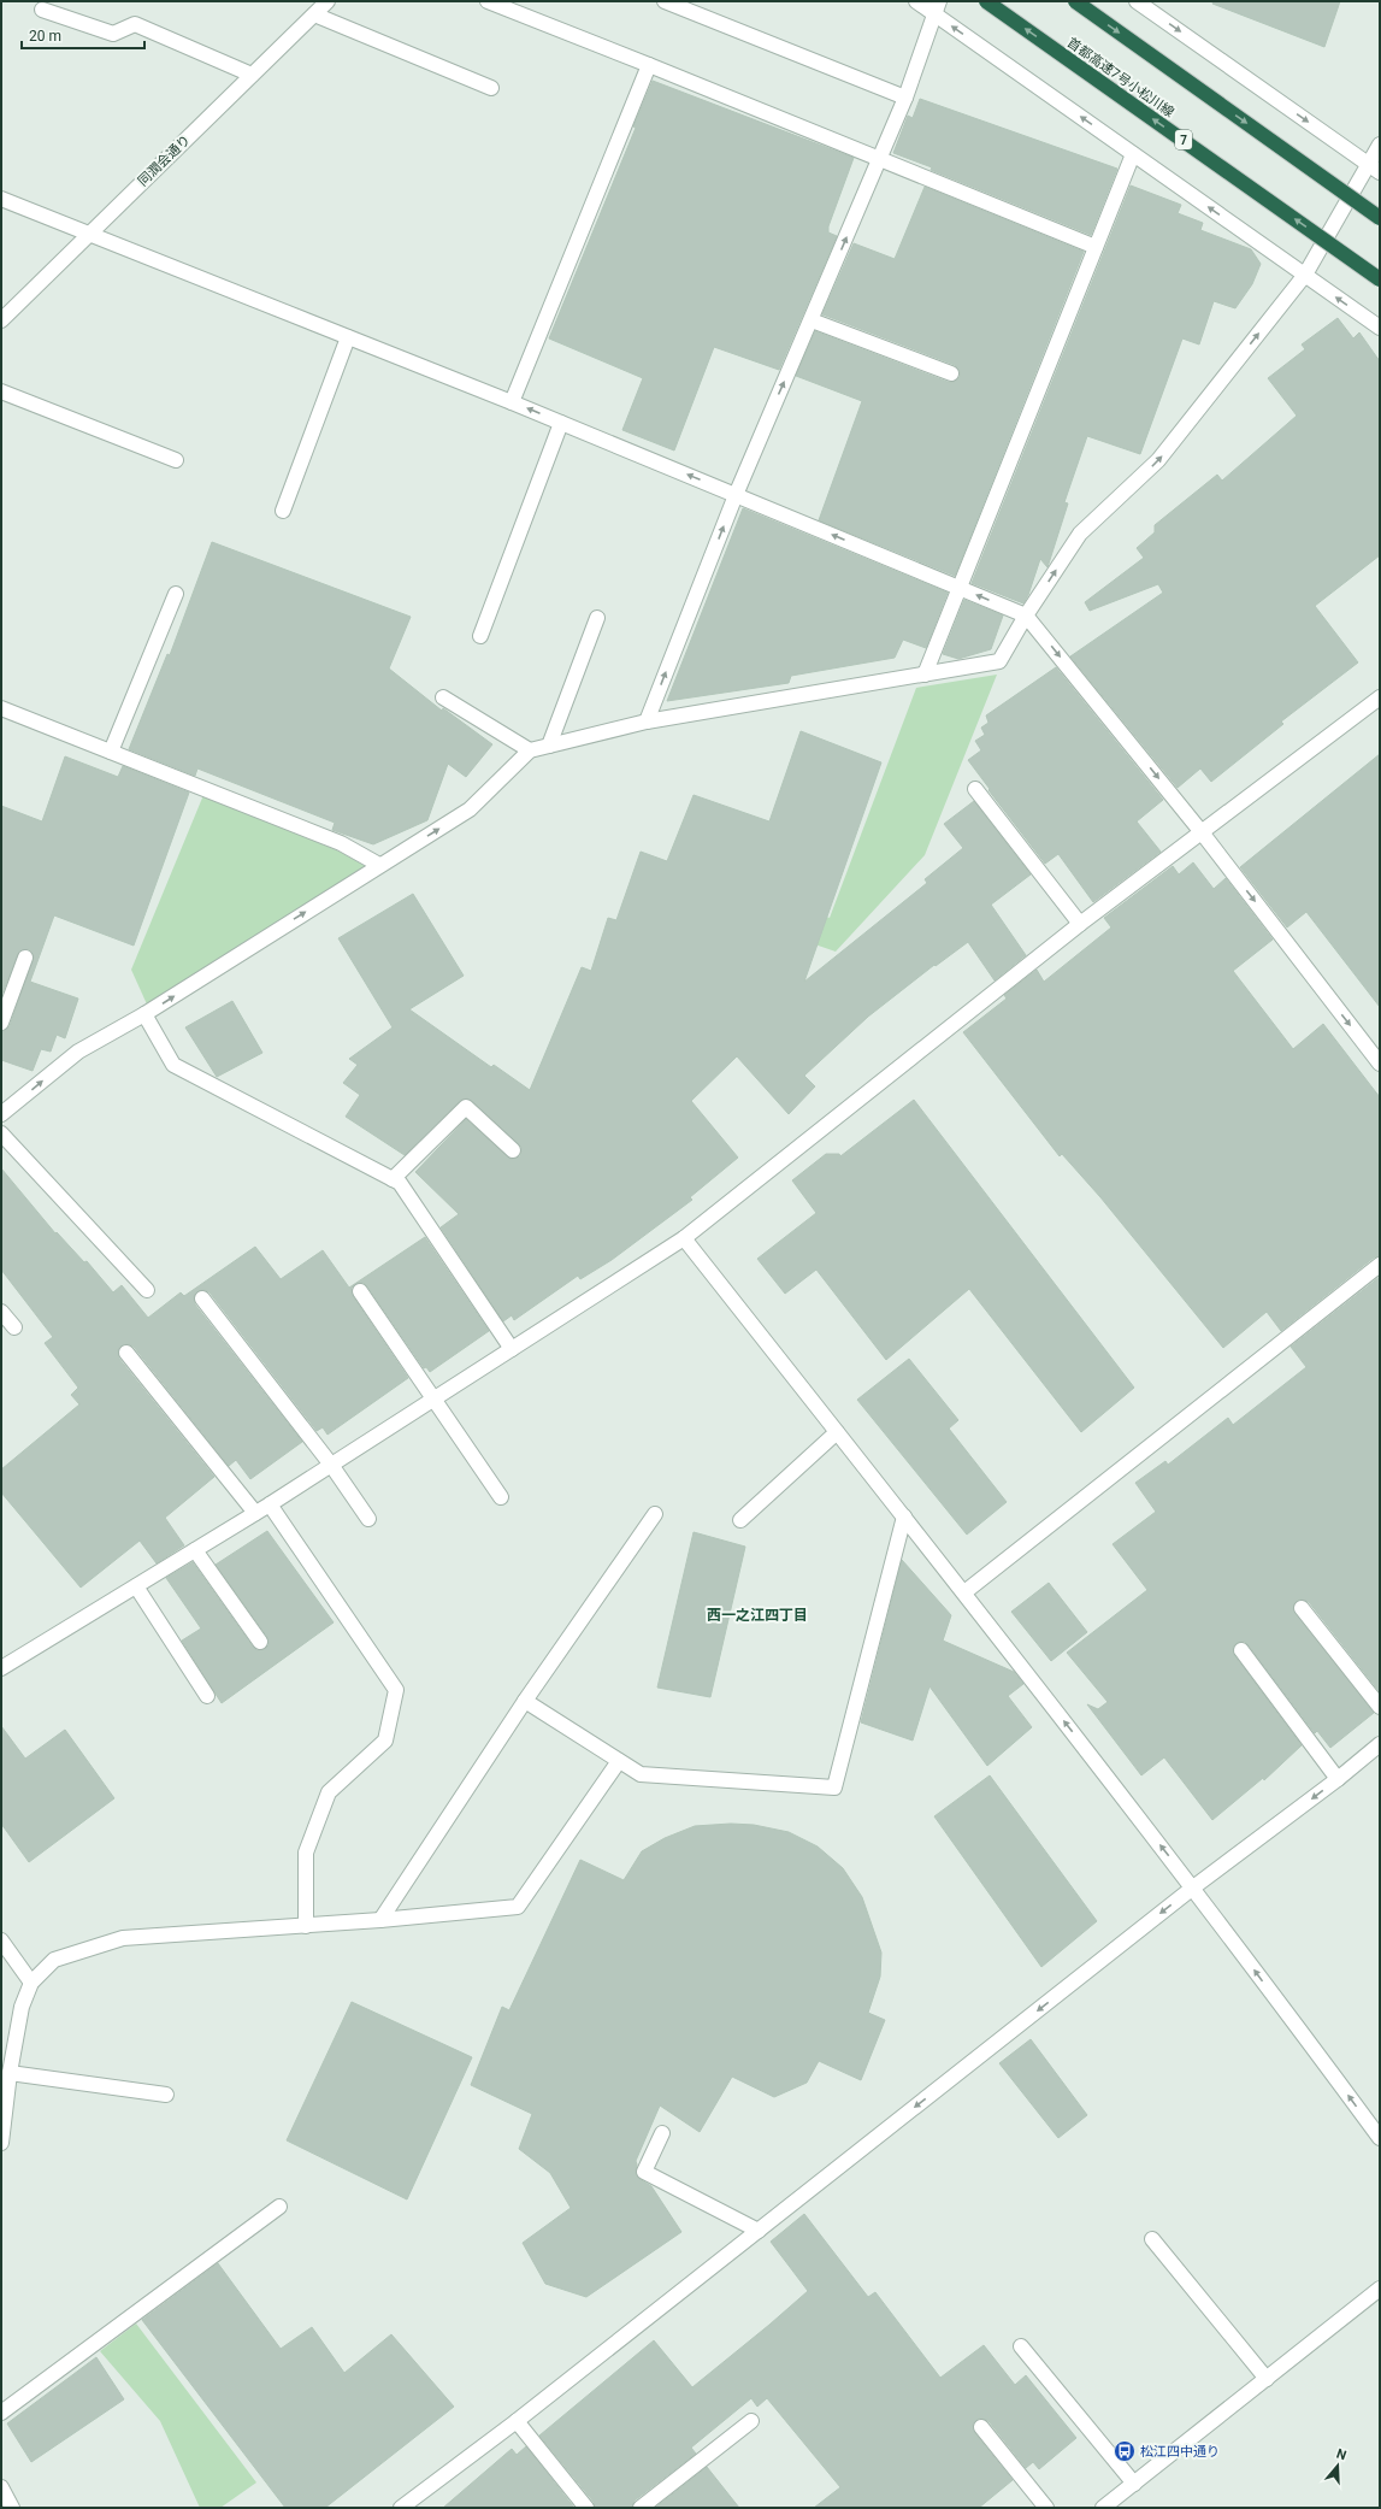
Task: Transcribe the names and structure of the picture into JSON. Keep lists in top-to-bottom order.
{
  "streets": {
    "highway": ["首都高速7号小松川線", "7"],
    "street": ["同潤会通り"]
  },
  "districts": ["西一之江四丁目"],
  "places": {
    "bus stop": ["松江四中通り"]
  },
  "scale_bar": "20 m",
  "north": "top"
}
